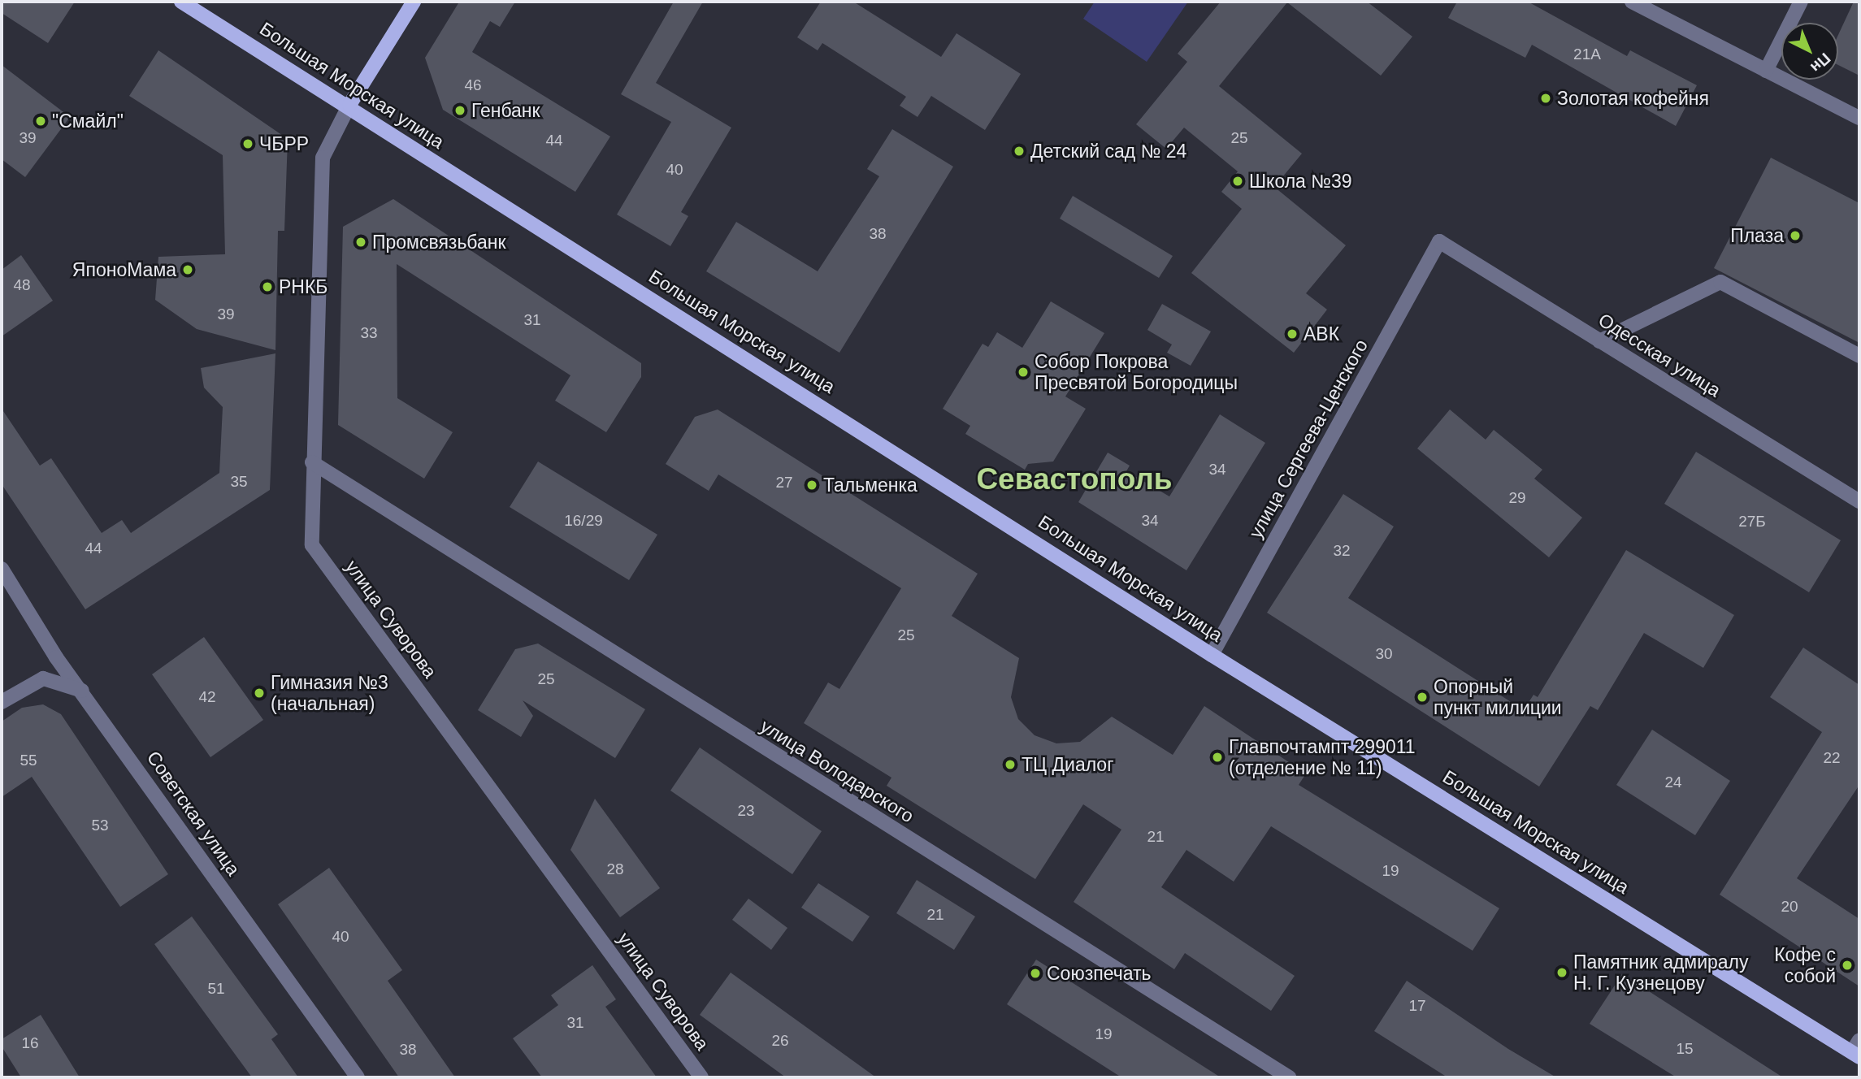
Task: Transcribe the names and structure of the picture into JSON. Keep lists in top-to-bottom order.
{
  "streets": {
    "main road": ["Большая Морская улица"],
    "street": [
      "Одесская улица",
      "улица Сергеева-Ценского",
      "улица Суворова",
      "улица Володарского",
      "Советская улица"
    ]
  },
  "crossings": [
    ["Большая Морская улица", "улица Сергеева-Ценского"],
    ["Большая Морская улица", "улица Суворова"],
    ["Одесская улица", "улица Сергеева-Ценского"],
    ["улица Суворова", "улица Володарского"]
  ],
  "districts": ["Севастополь"],
  "places": [
    "Золотая кофейня",
    "Генбанк",
    "\"Смайл\"",
    "ЧБРР",
    "Детский сад № 24",
    "Школа №39",
    "Плаза",
    "Промсвязьбанк",
    "ЯпоноМама",
    "РНКБ",
    "АВК",
    "Собор Покрова Пресвятой Богородицы",
    "Тальменка",
    "Гимназия №3 (начальная)",
    "Опорный пункт милиции",
    "Главпочтампт 299011 (отделение № 11)",
    "ТЦ Диалог",
    "Кофе с собой",
    "Памятник адмиралу Н. Г. Кузнецову",
    "Союзпечать"
  ],
  "house_numbers": [
    "21А",
    "46",
    "39",
    "25",
    "44",
    "40",
    "38",
    "48",
    "39",
    "31",
    "33",
    "34",
    "35",
    "27",
    "29",
    "16/29",
    "34",
    "27Б",
    "44",
    "32",
    "25",
    "30",
    "25",
    "42",
    "22",
    "55",
    "24",
    "23",
    "53",
    "21",
    "28",
    "19",
    "20",
    "21",
    "40",
    "51",
    "17",
    "31",
    "19",
    "26",
    "16",
    "15",
    "38"
  ],
  "north": "bottom right"
}
